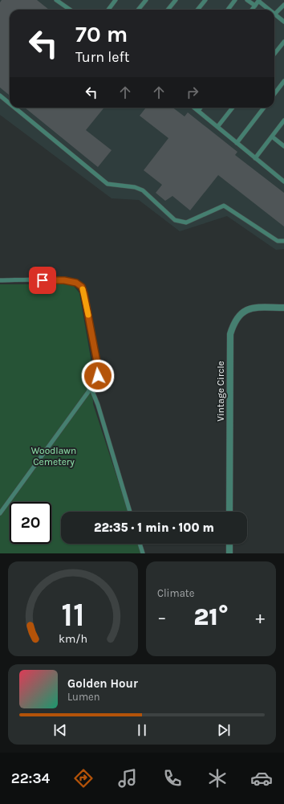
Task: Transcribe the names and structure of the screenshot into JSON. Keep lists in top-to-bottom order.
{
  "streets": {
    "street": ["Vintage Circle"]
  },
  "parks": ["Woodlawn Cemetery"],
  "page": {
    "turn": ["70 m", "Turn left"],
    "limit": "20",
    "trip": "22:35 · 1 min · 100 m",
    "tile": "Climate",
    "heat": ["−", "21°", "+"],
    "song": ["Golden Hour", "Lumen"],
    "tabs": "22:34",
    "gauge": ["11", "km/h"]
  }
}
